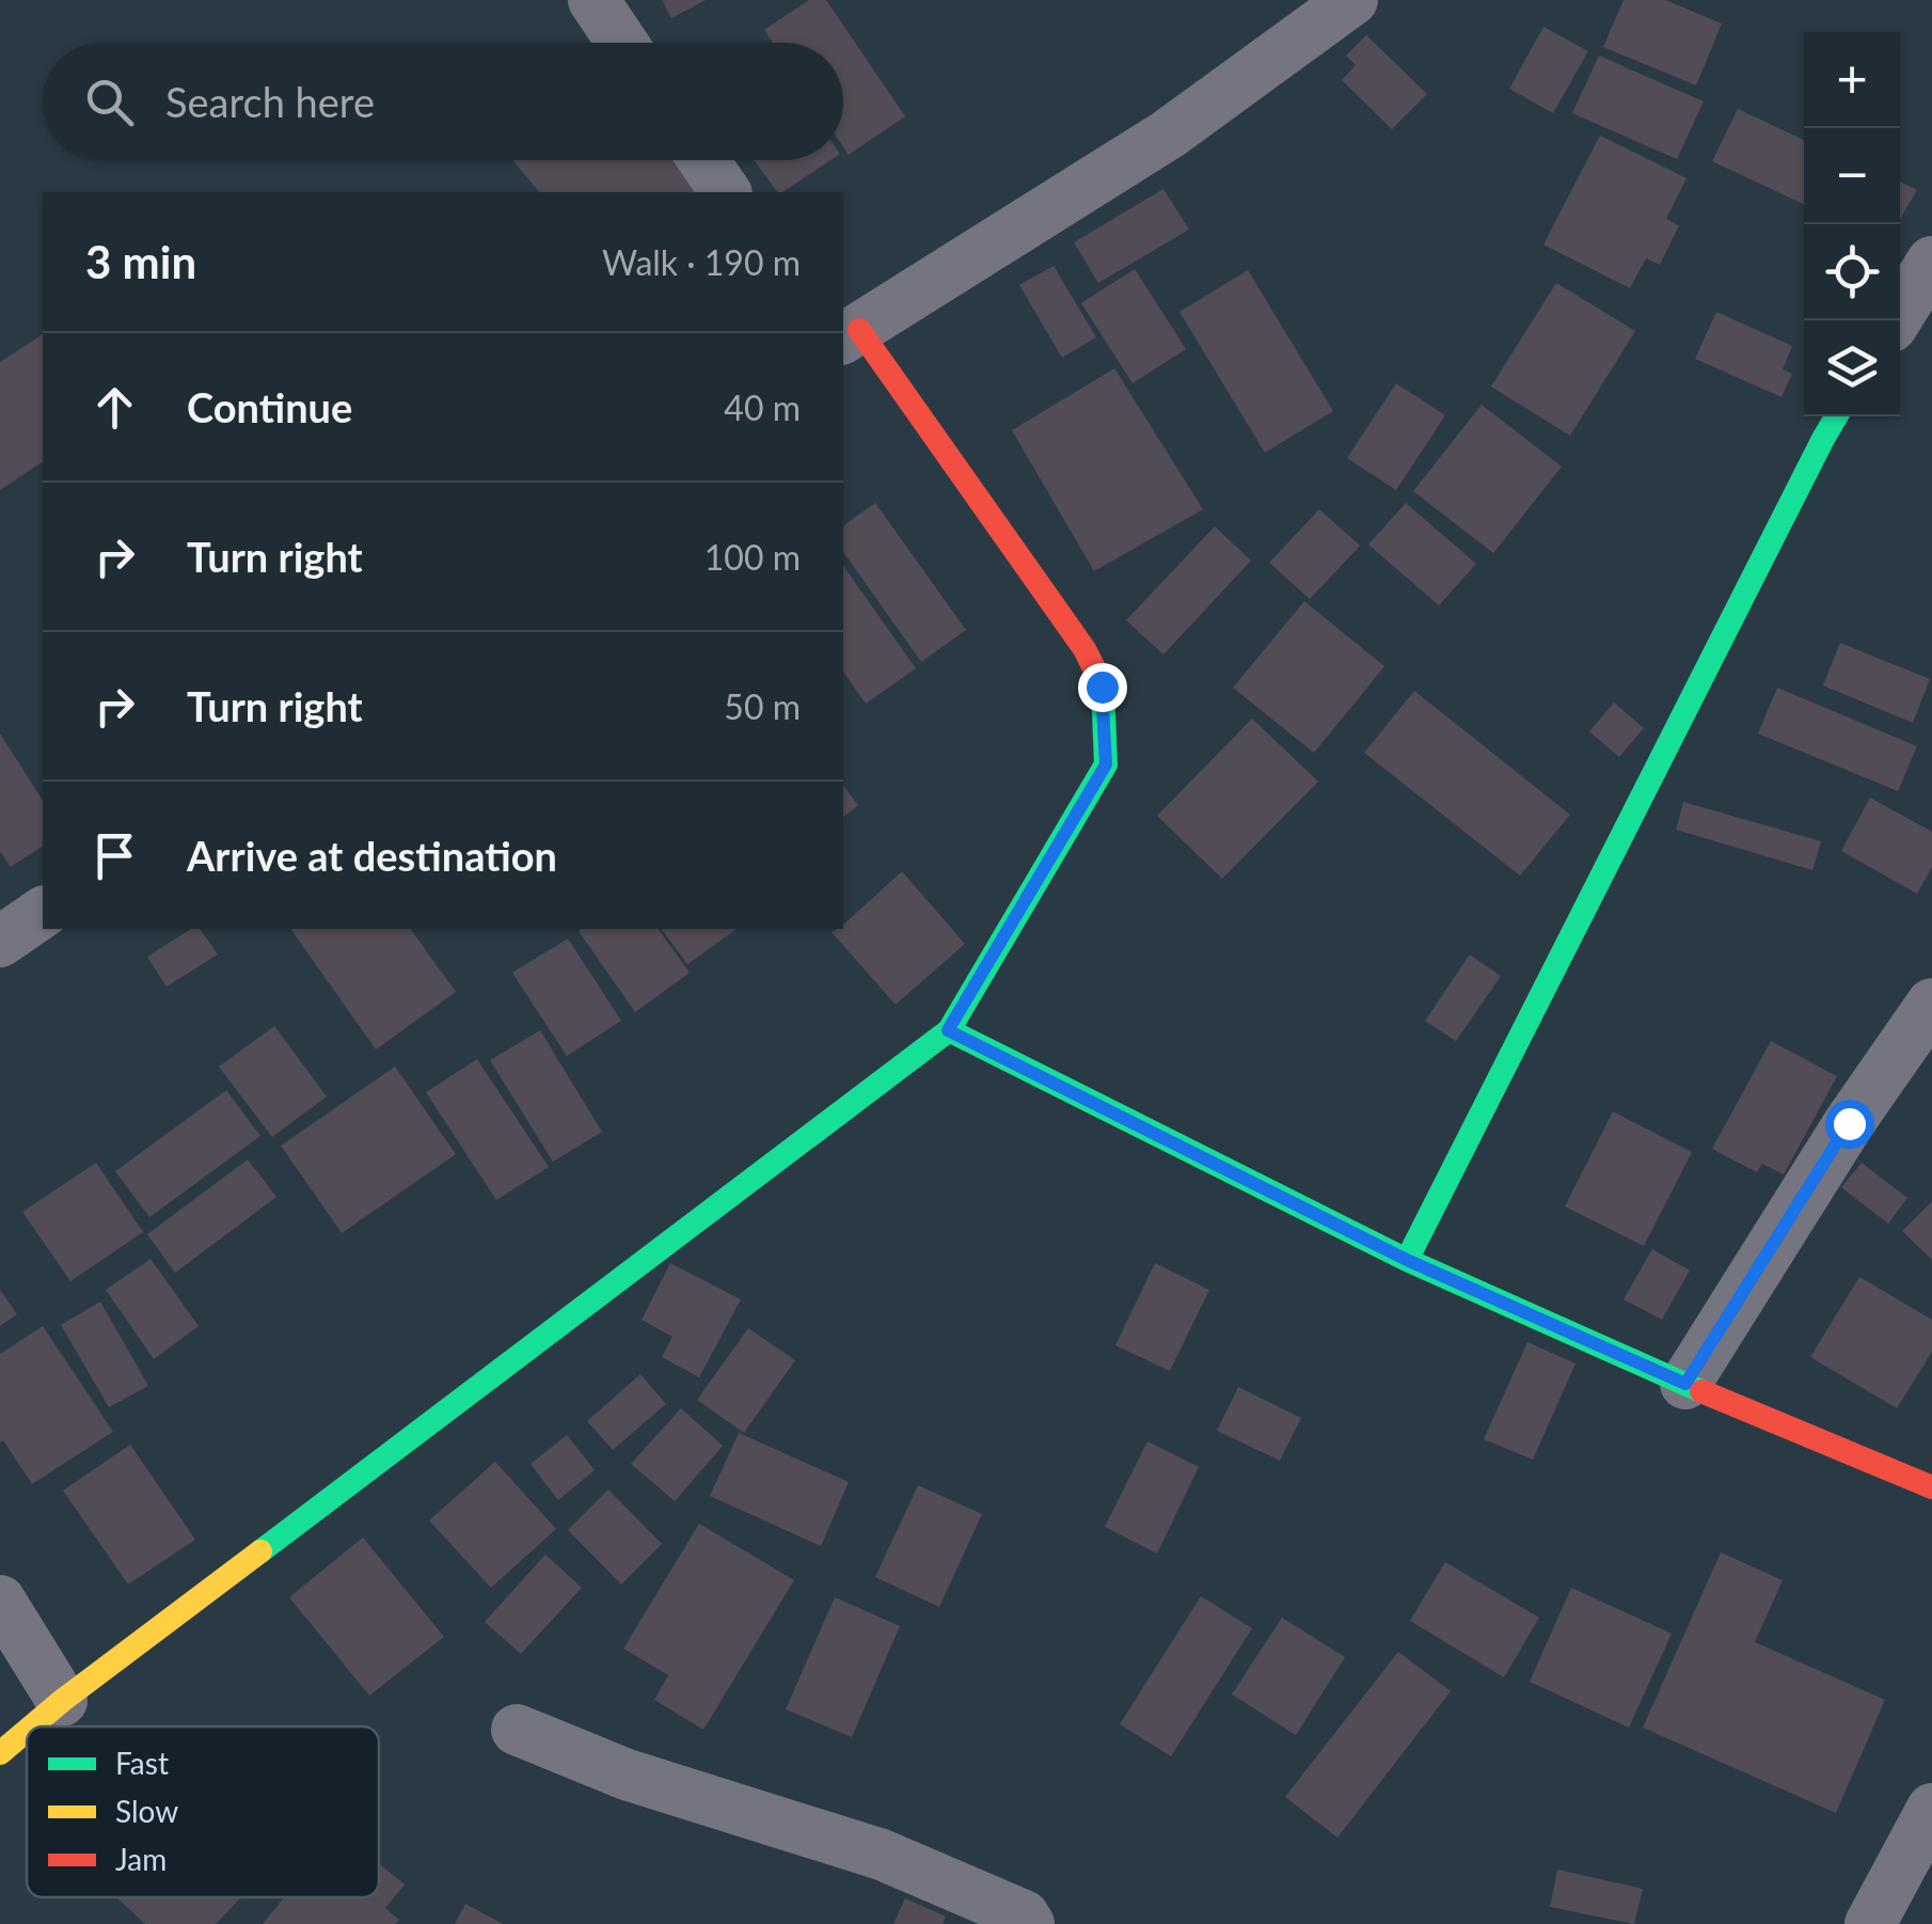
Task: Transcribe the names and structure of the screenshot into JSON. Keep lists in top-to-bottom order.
{
  "legend": ["Fast", "Slow", "Jam"],
  "page": {
    "map_buttons": ["+", "−"],
    "search": "Search here",
    "heading": ["3 min", "Walk · 190 m"],
    "list": [
      ["Continue", "40 m"],
      ["Turn right", "100 m"],
      ["Turn right", "50 m"],
      "Arrive at destination"
    ]
  }
}
